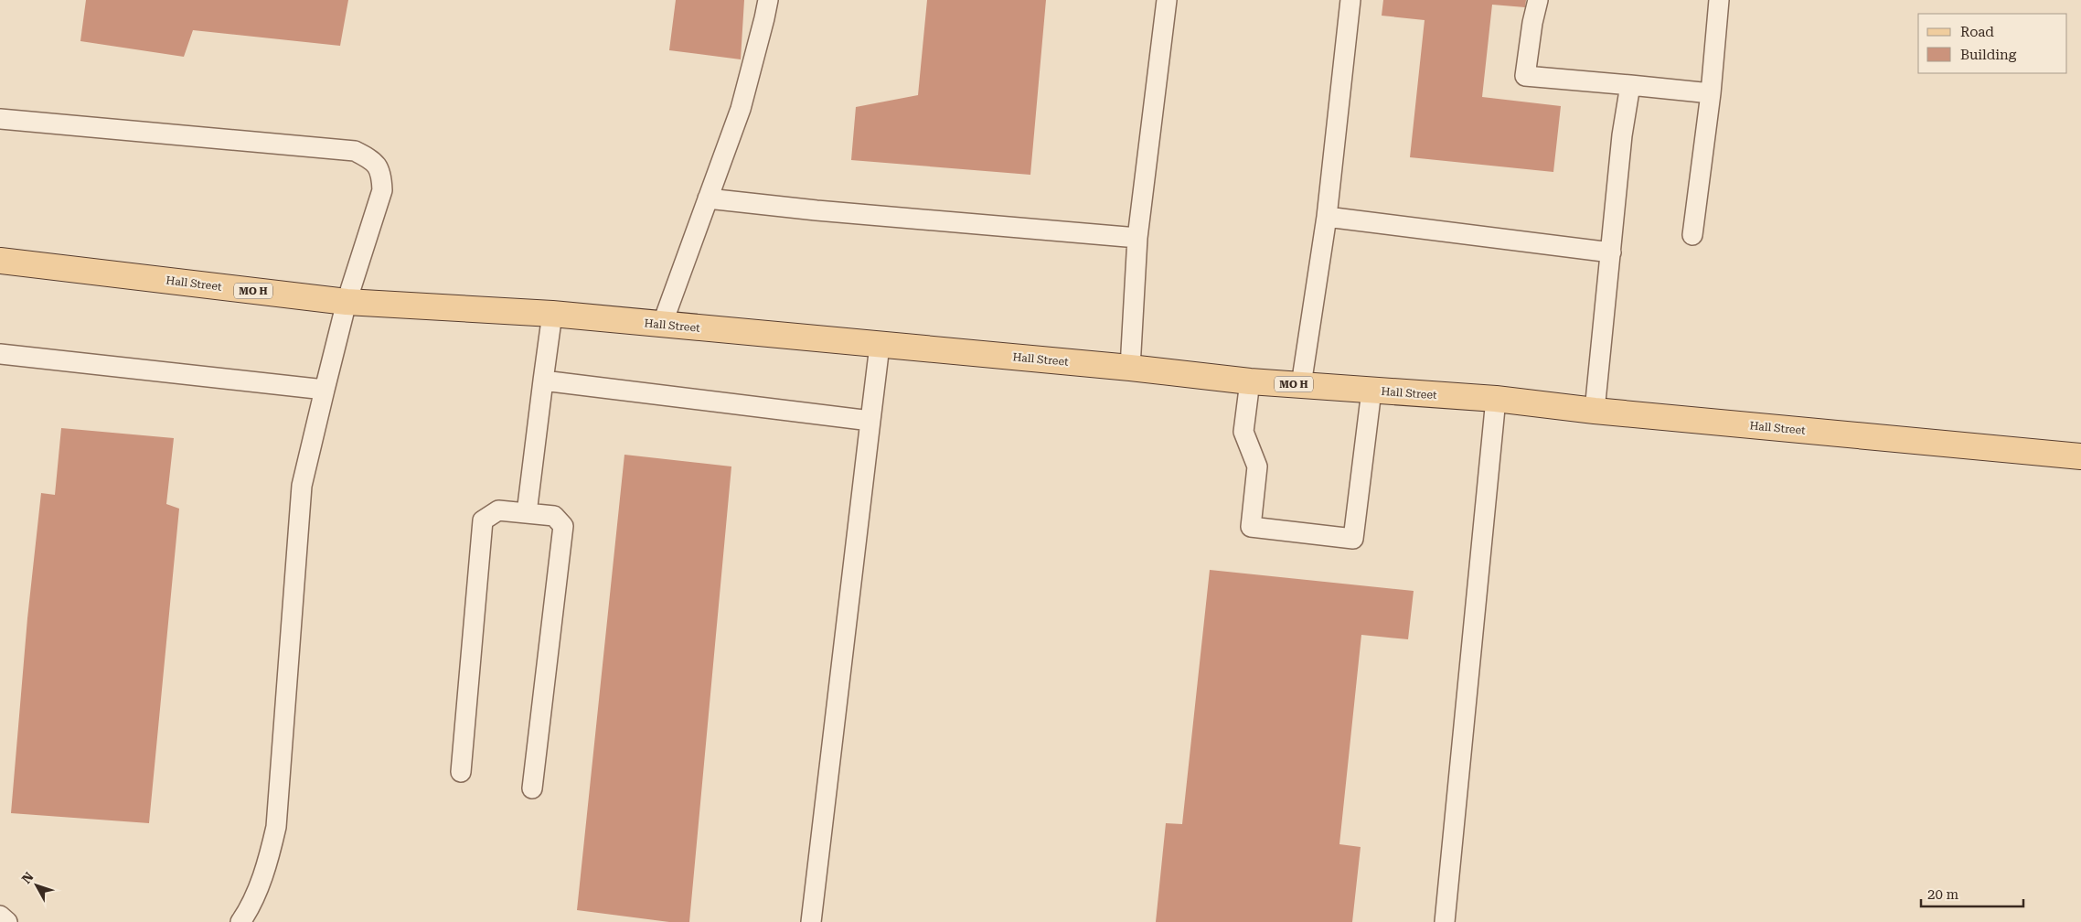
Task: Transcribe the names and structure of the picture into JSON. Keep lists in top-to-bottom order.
{
  "streets": {
    "main road": ["Hall Street", "MO H"]
  },
  "legend": ["Road", "Building"],
  "scale_bar": "20 m",
  "north": "top left"
}
